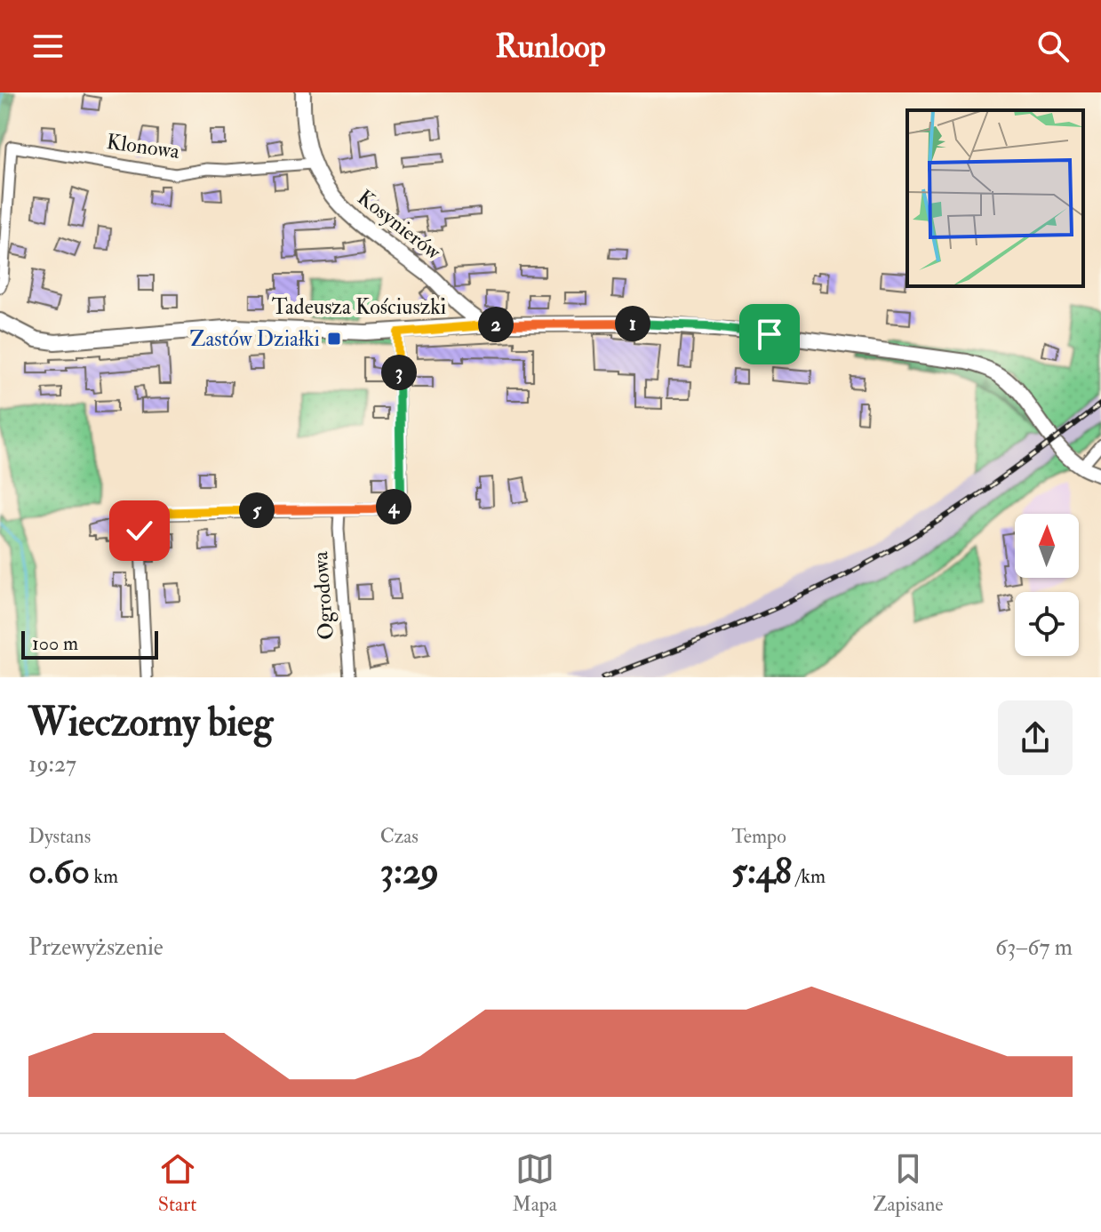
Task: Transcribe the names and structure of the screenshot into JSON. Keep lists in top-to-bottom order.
{
  "streets": {
    "street": [
      "Klonowa",
      "Kosynierów",
      "Tadeusza Kościuszki",
      "Ogrodowa"
    ]
  },
  "crossings": [
    ["Klonowa", "Kosynierów"],
    ["Kosynierów", "Tadeusza Kościuszki"]
  ],
  "places": {
    "transit": ["Zastów Działki"]
  },
  "scale_bar": "100 m",
  "north": "top",
  "page": {
    "header": "Runloop",
    "pins": [
      "1",
      "2",
      "3",
      "4",
      "5"
    ],
    "scale": "100 m",
    "heading": ["Wieczorny bieg", "19:27"],
    "stats": [
      ["Dystans", "0.60 km"],
      ["Czas", "3:29"],
      ["Tempo", "5:48 /km"]
    ],
    "chart": ["Przewyższenie", "63–67 m"],
    "tabs": ["Start", "Mapa", "Zapisane"]
  }
}
